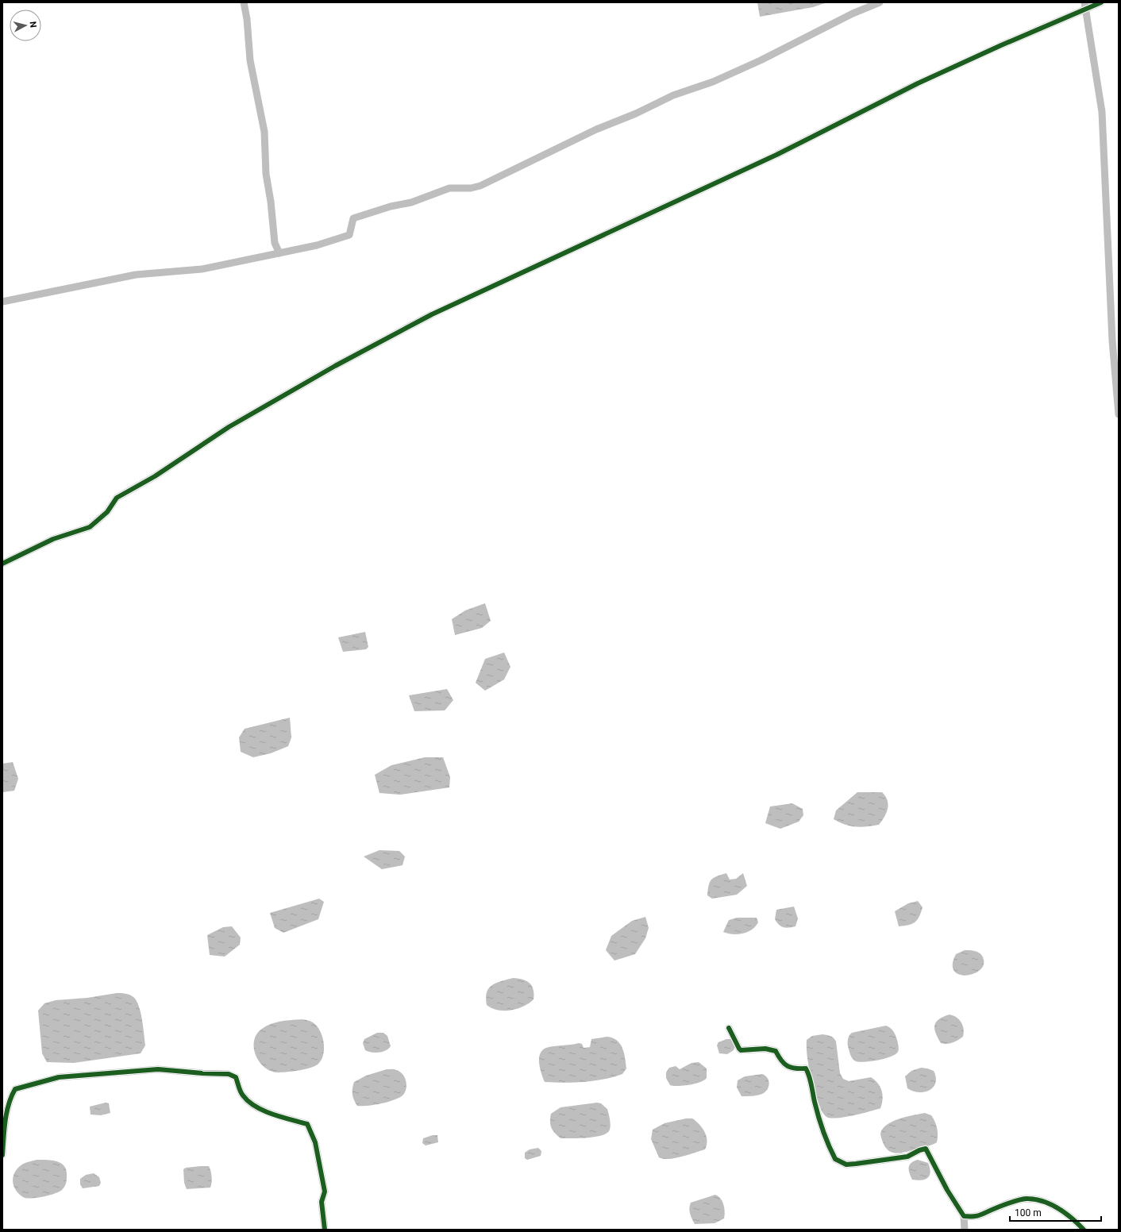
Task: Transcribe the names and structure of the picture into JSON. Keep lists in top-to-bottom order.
{
  "scale_bar": "100 m",
  "north": "right"
}
